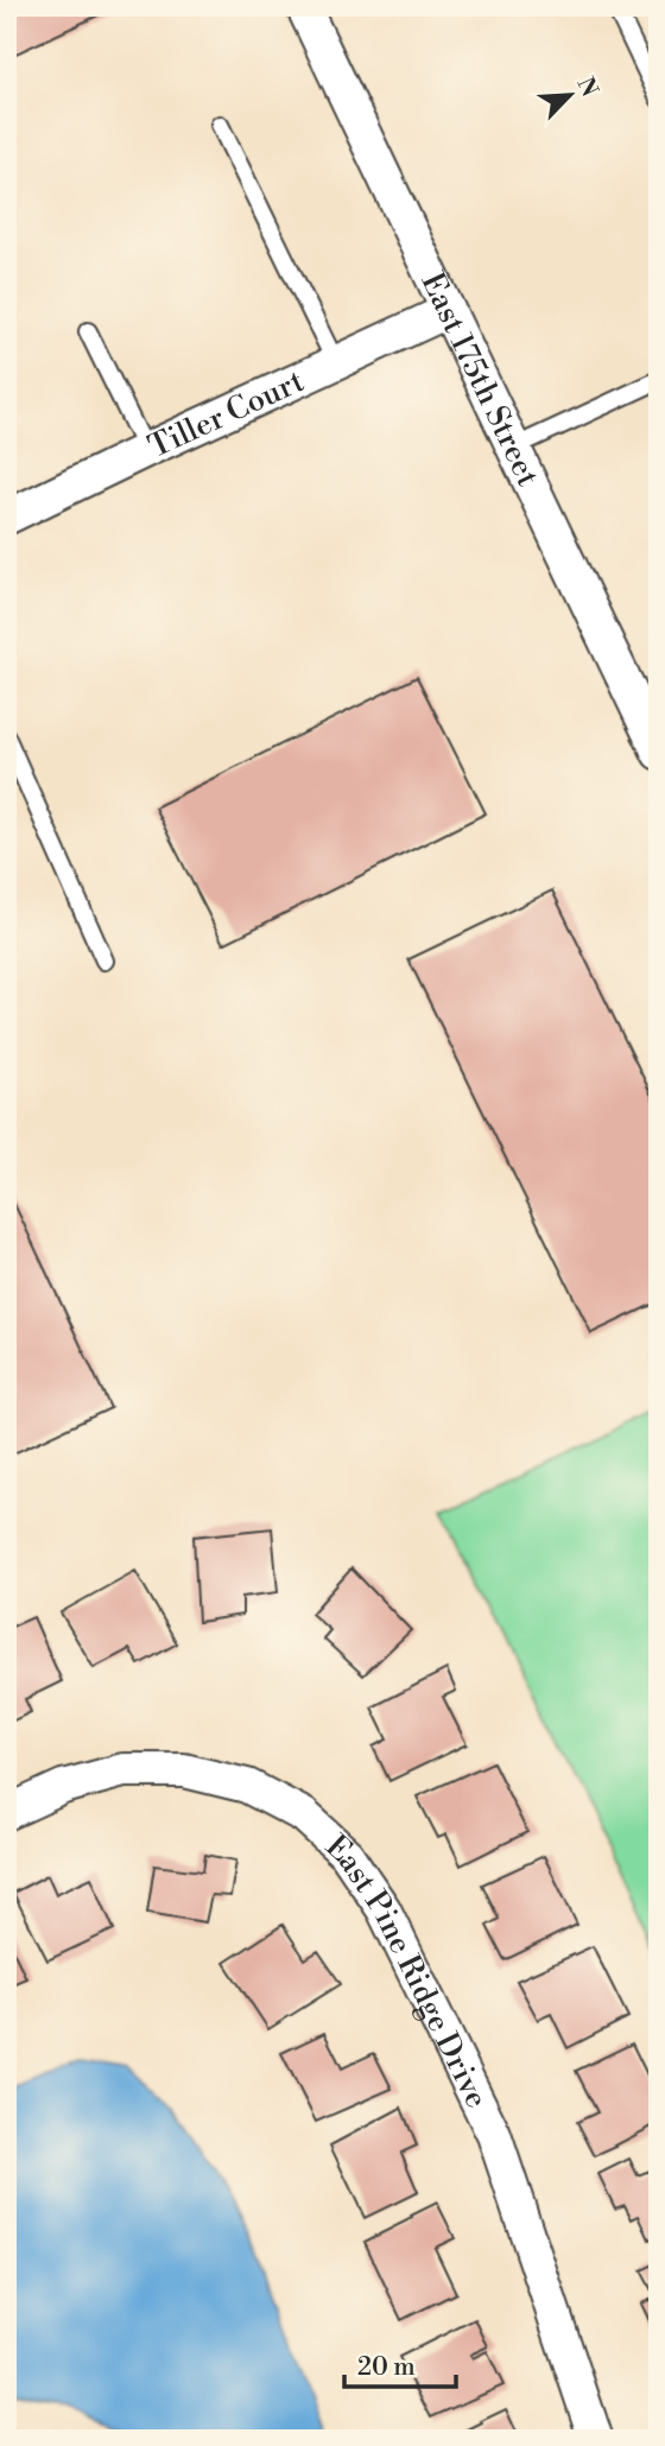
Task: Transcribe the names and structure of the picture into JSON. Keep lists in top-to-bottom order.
{
  "streets": {
    "street": ["East 175th Street", "Tiller Court", "East Pine Ridge Drive"]
  },
  "crossings": [
    ["East 175th Street", "Tiller Court"]
  ],
  "scale_bar": "20 m",
  "north": "top right"
}
